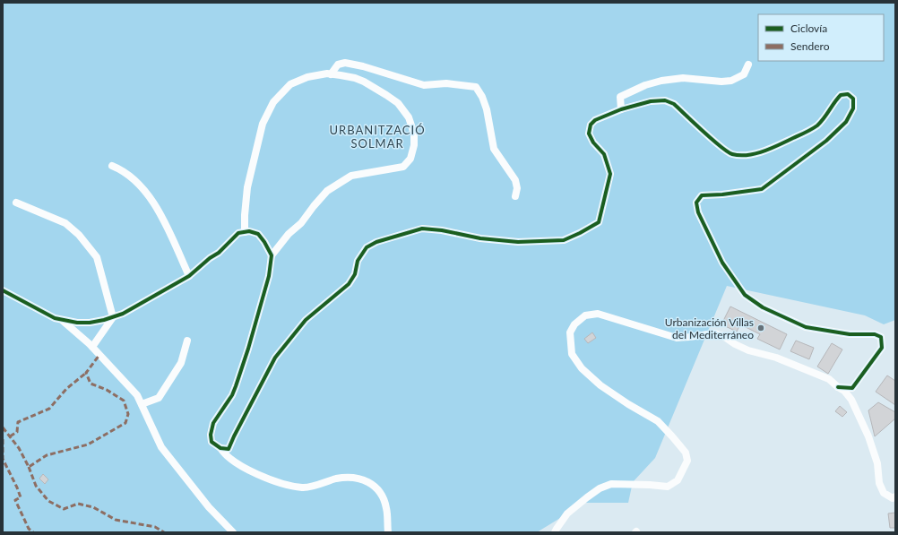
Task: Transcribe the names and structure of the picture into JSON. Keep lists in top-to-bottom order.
{
  "districts": ["URBANITZACIÓ SOLMAR"],
  "places": ["Urbanización Villas del Mediterráneo"],
  "legend": ["Ciclovía", "Sendero"]
}
